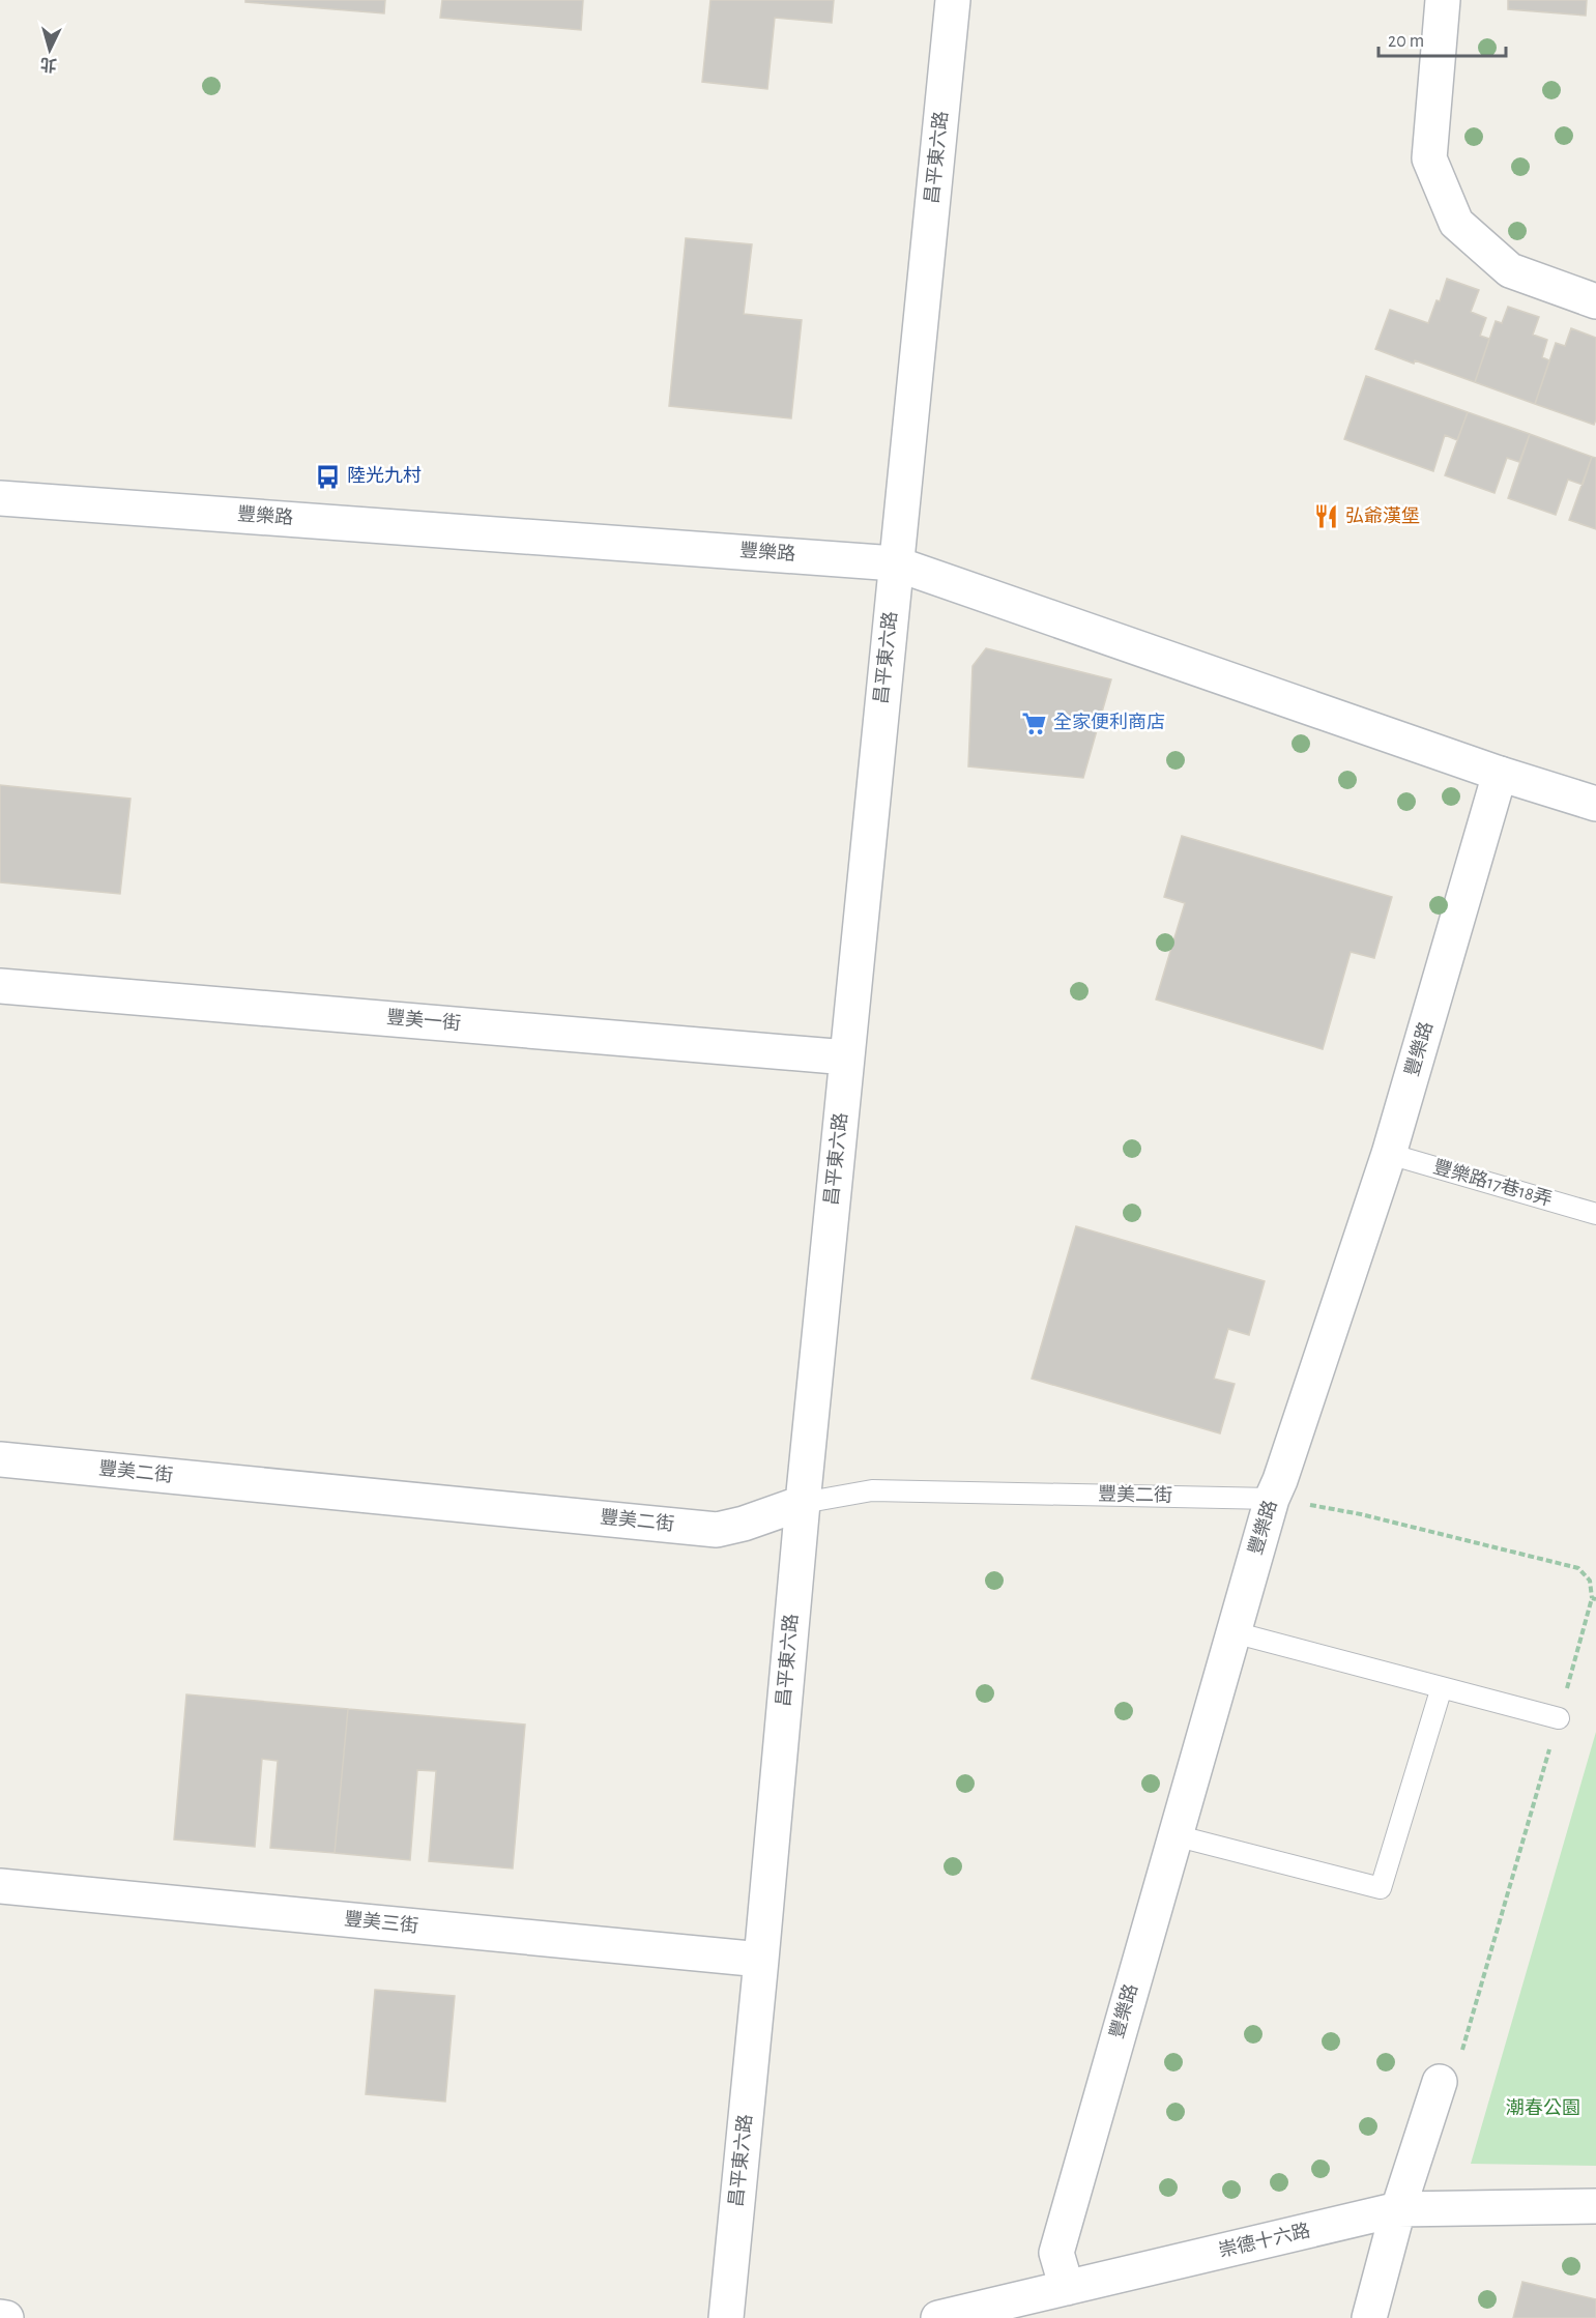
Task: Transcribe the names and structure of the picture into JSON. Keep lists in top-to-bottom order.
{
  "streets": {
    "street": [
      "昌平東六路",
      "豐樂路",
      "豐美一街",
      "豐美二街",
      "豐美三街",
      "崇德十六路"
    ],
    "lane": ["豐樂路17巷18弄"]
  },
  "crossings": [
    ["昌平東六路", "豐樂路"],
    ["昌平東六路", "豐美一街"],
    ["昌平東六路", "豐美二街"],
    ["昌平東六路", "豐美三街"],
    ["豐樂路", "豐樂路17巷18弄"],
    ["豐樂路", "豐美二街"],
    ["豐樂路", "崇德十六路"]
  ],
  "parks": ["潮春公園"],
  "places": {
    "bus stop": ["陸光九村"],
    "restaurant": ["弘爺漢堡"],
    "supermarket": ["全家便利商店"]
  },
  "scale_bar": "20 m",
  "north": "bottom"
}
